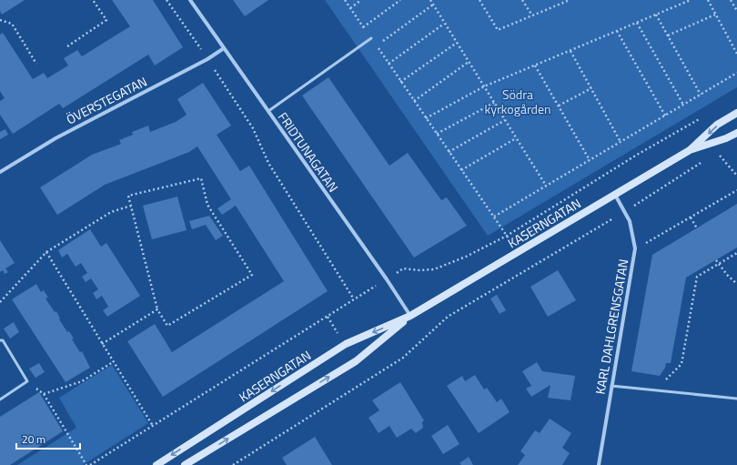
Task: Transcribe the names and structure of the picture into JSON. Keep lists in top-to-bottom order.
{
  "streets": {
    "main road": ["KASERNGATAN"],
    "street": ["ÖVERSTEGATAN", "FRIDTUNAGATAN", "KARL DAHLGRENSGATAN"]
  },
  "crossings": [
    ["ÖVERSTEGATAN", "FRIDTUNAGATAN"],
    ["FRIDTUNAGATAN", "KASERNGATAN"],
    ["KASERNGATAN", "KARL DAHLGRENSGATAN"]
  ],
  "parks": ["Södra kyrkogården"],
  "scale_bar": "20 m"
}
